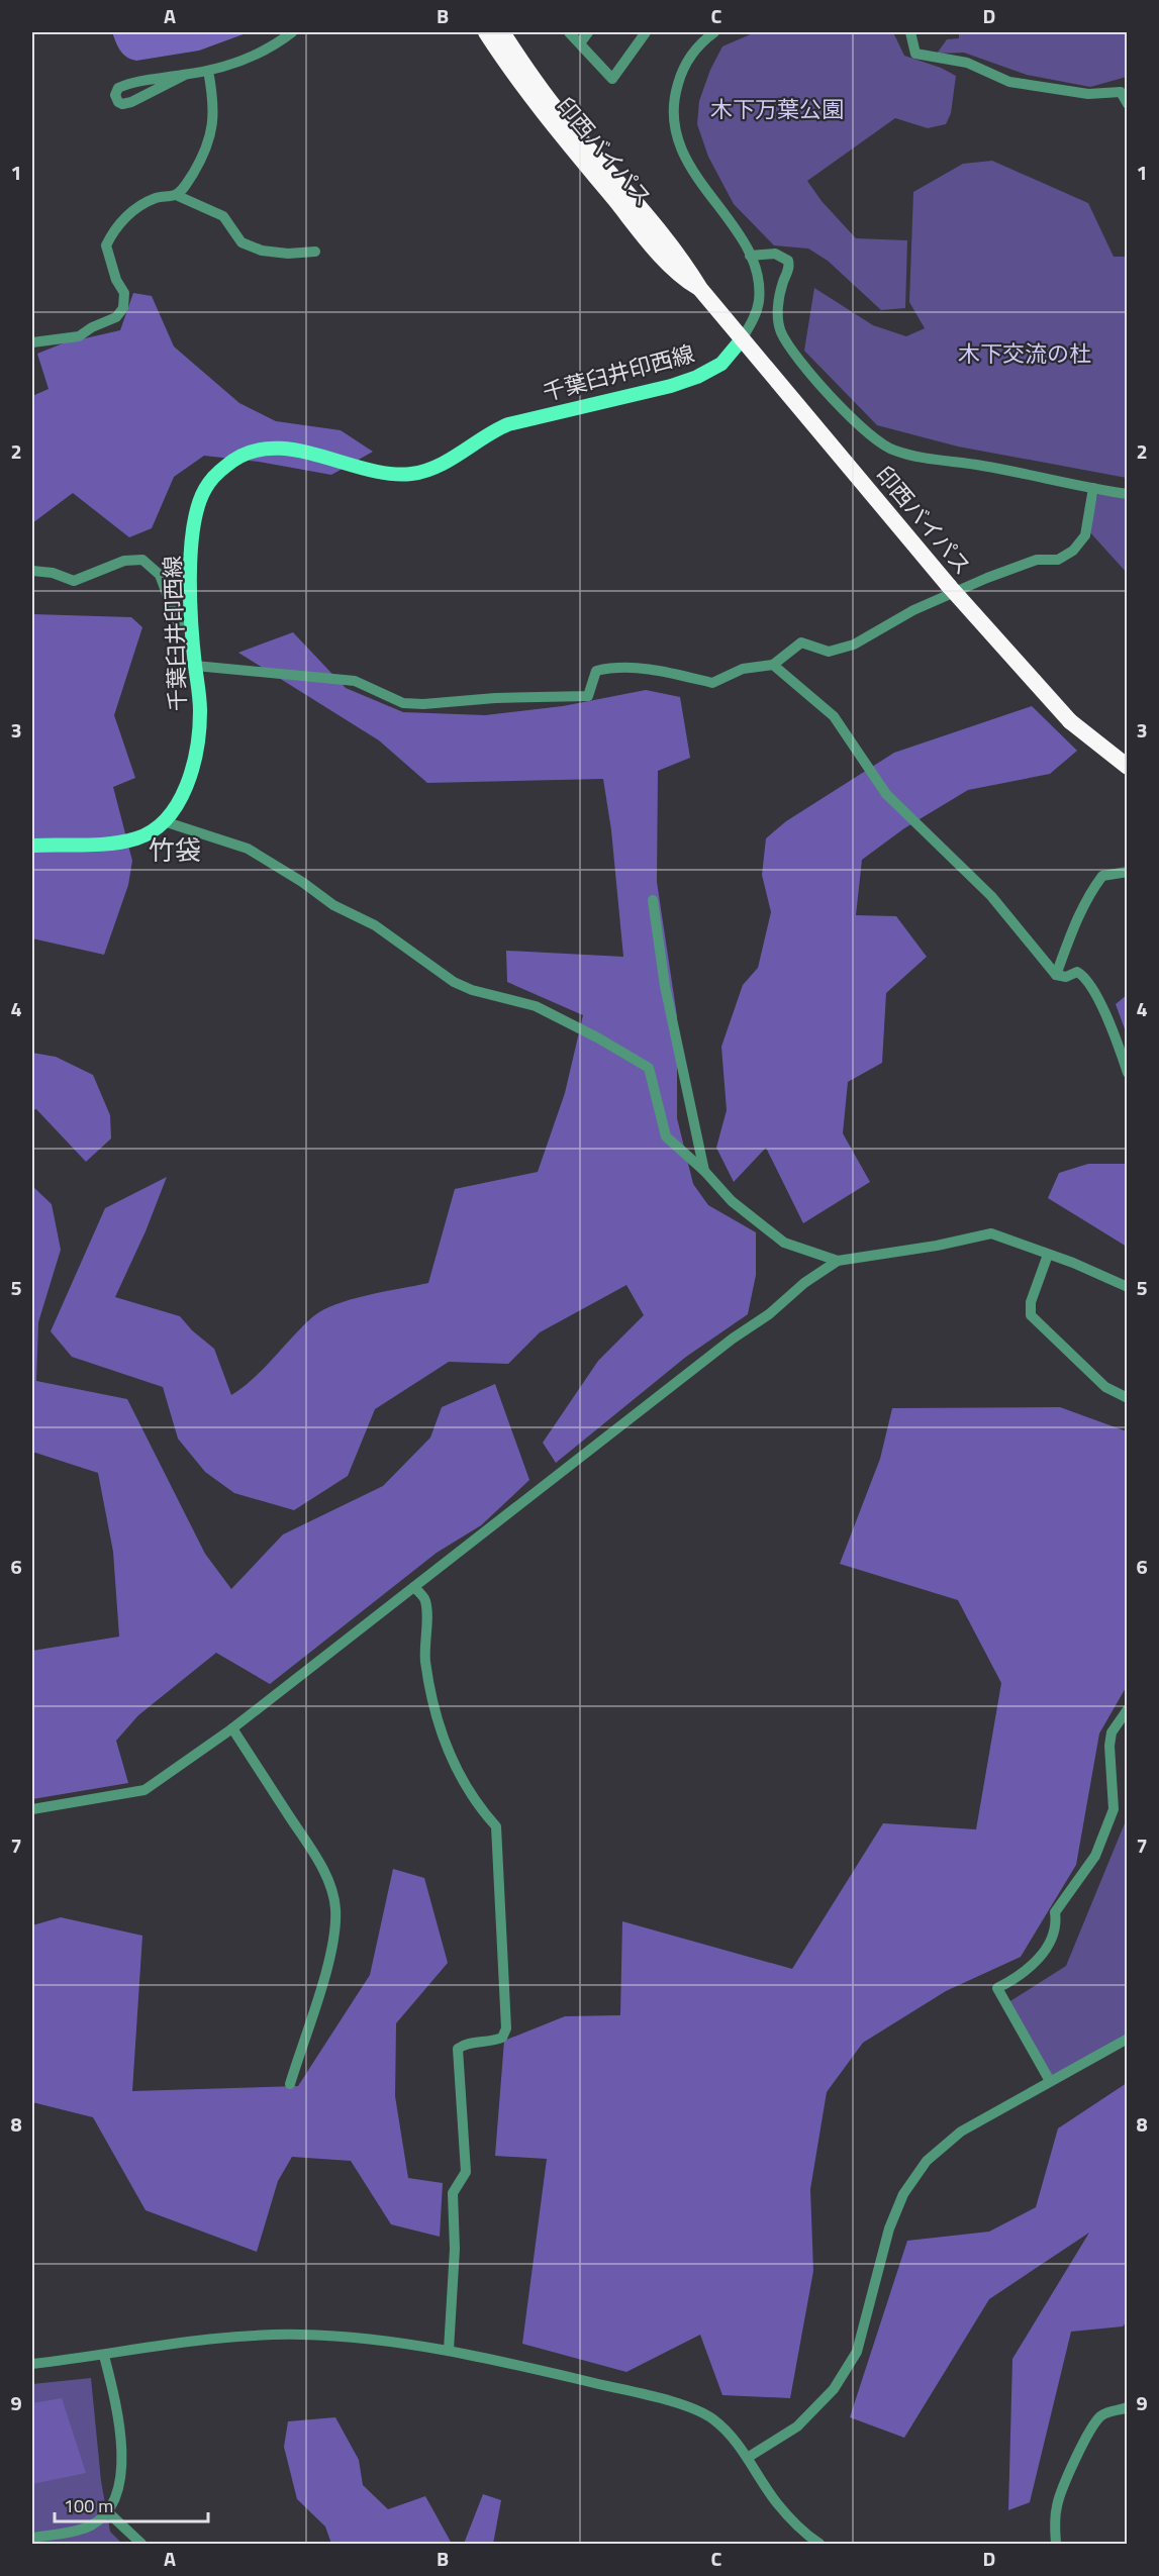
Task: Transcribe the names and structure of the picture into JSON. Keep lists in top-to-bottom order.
{
  "streets": {
    "highway": ["印西バイパス"],
    "main road": ["千葉臼井印西線"]
  },
  "crossings": [
    ["印西バイパス", "千葉臼井印西線"]
  ],
  "districts": ["竹袋"],
  "parks": ["木下万葉公園", "木下交流の杜"],
  "scale_bar": "100 m",
  "grid": {
    "columns": [
      "A",
      "B",
      "C",
      "D"
    ],
    "rows": [
      "1",
      "2",
      "3",
      "4",
      "5",
      "6",
      "7",
      "8",
      "9"
    ]
  }
}
